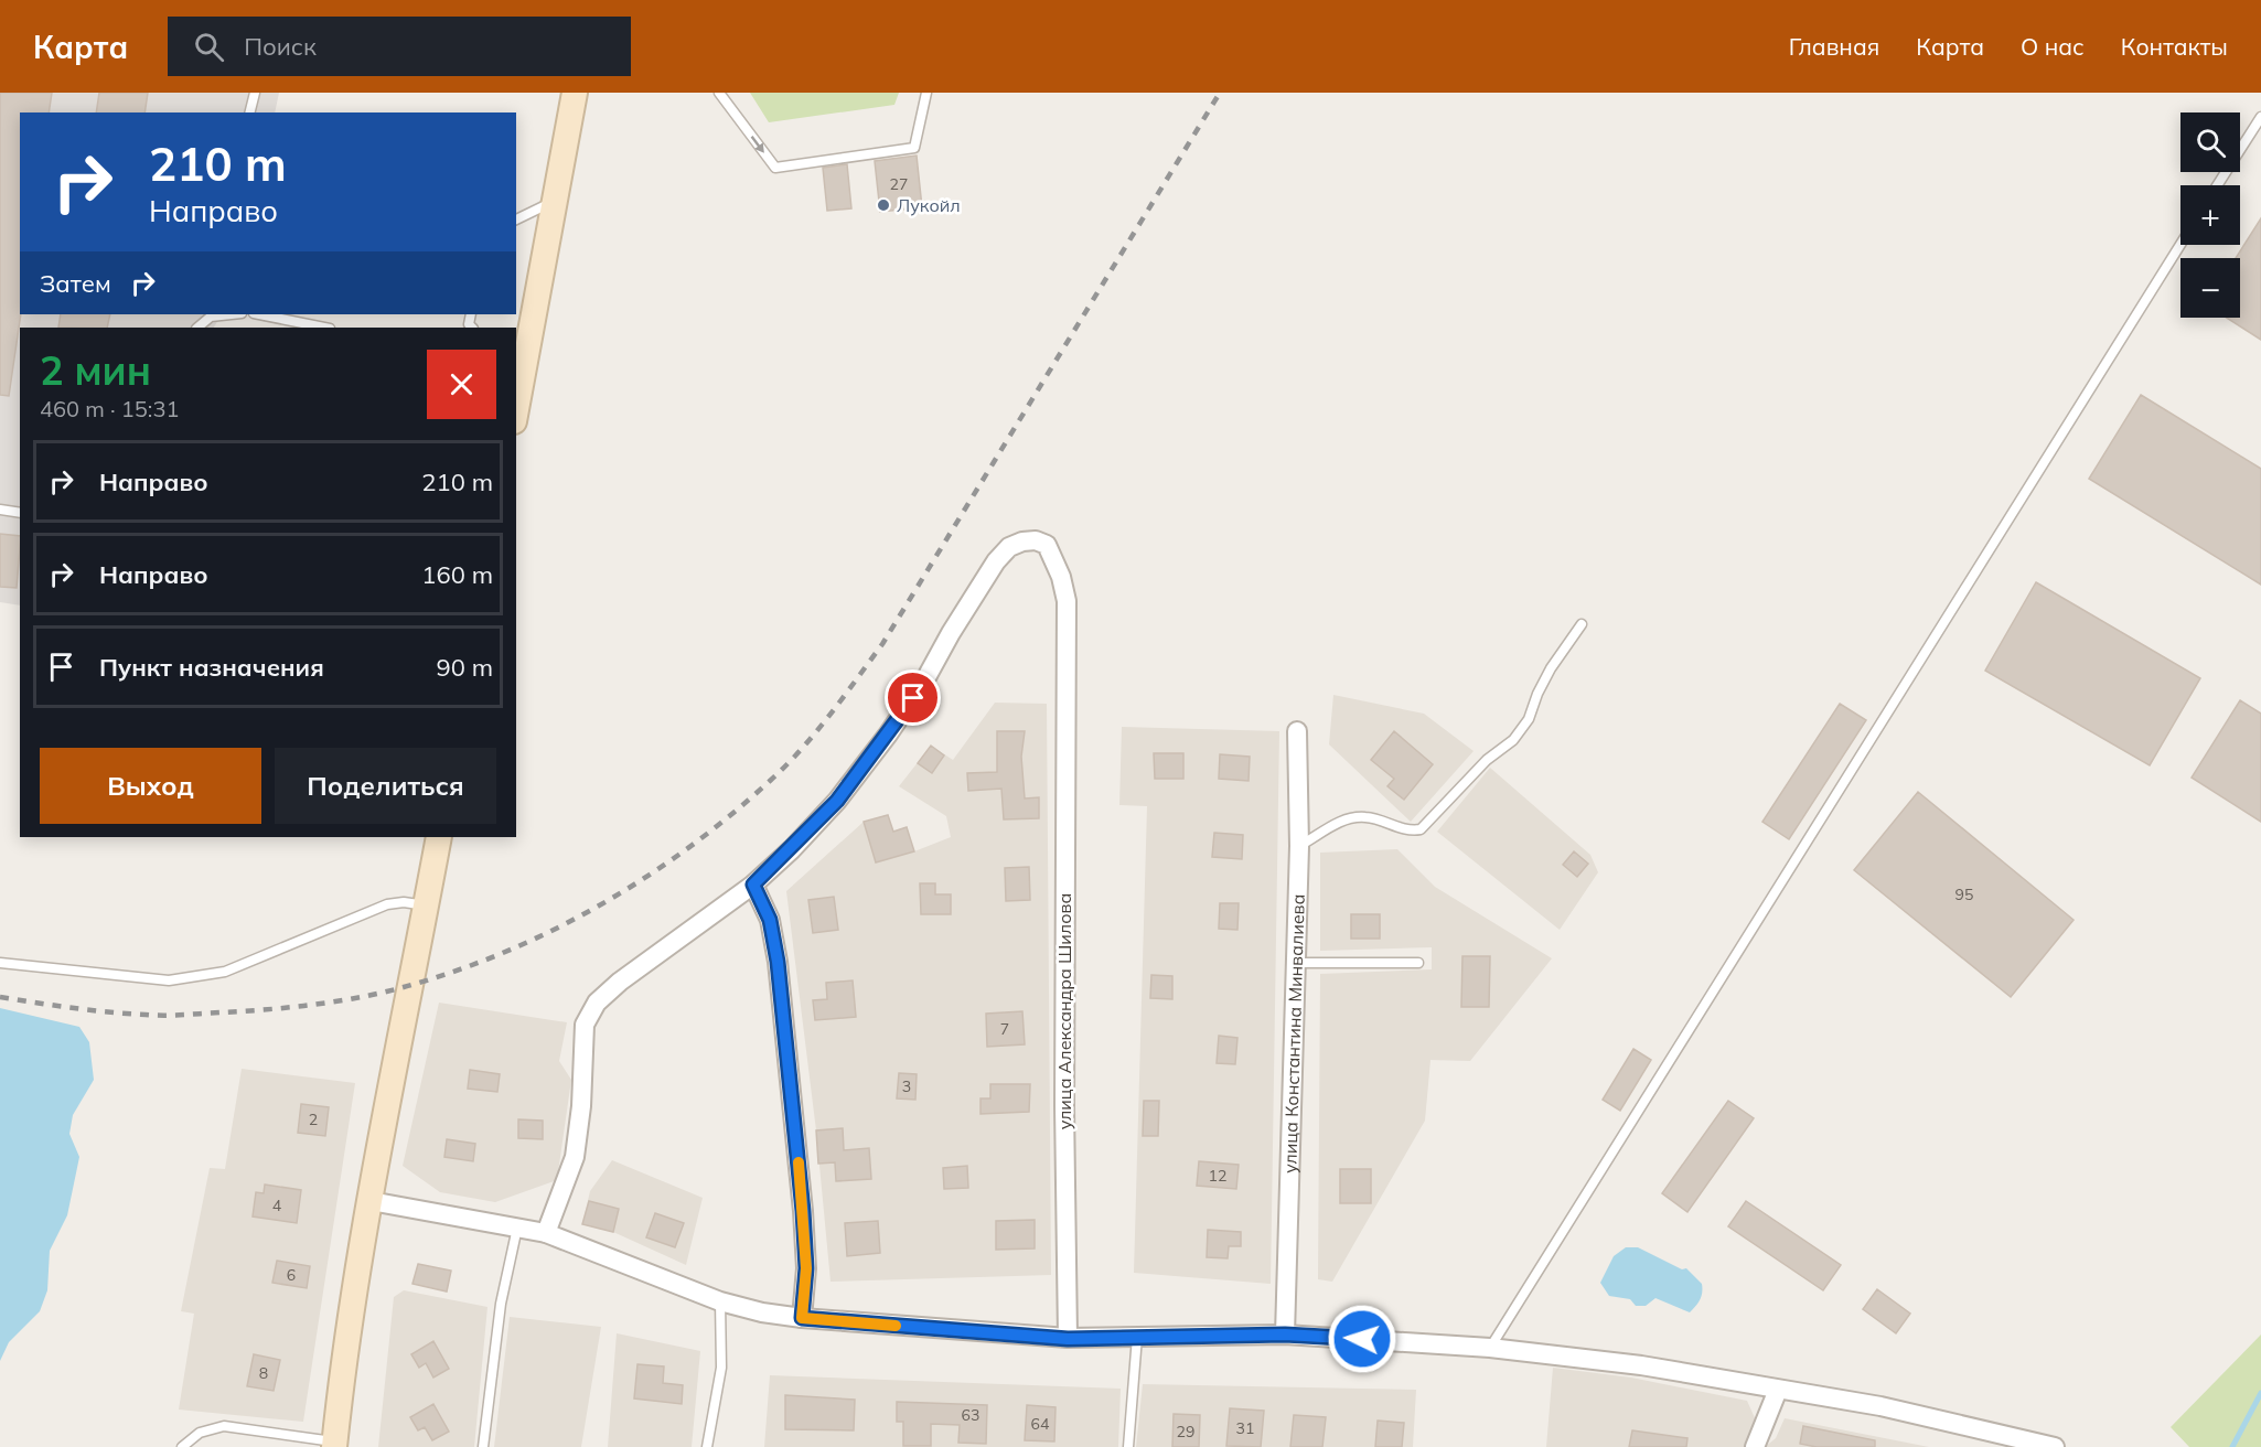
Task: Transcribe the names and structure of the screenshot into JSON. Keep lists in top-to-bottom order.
{
  "streets": {
    "street": ["улица Александра Шилова", "улица Константина Минвалиева"]
  },
  "places": ["Лукойл"],
  "house_numbers": [
    "27",
    "95",
    "7",
    "3",
    "2",
    "12",
    "4",
    "6",
    "8",
    "63",
    "64",
    "31",
    "29"
  ],
  "page": {
    "header": "Карта",
    "search": "Поиск",
    "nav": [
      "Главная",
      "Карта",
      "О нас",
      "Контакты"
    ],
    "map_buttons": ["+", "−"],
    "turn": ["210 m", "Направо"],
    "then": "Затем",
    "heading": ["2 мин", "460 m · 15:31"],
    "list": [
      {
        "name": "Направо",
        "value": "210 m"
      },
      {
        "name": "Направо",
        "value": "160 m"
      },
      {
        "name": "Пункт назначения",
        "value": "90 m"
      }
    ],
    "buttons": ["Выход", "Поделиться"]
  }
}
